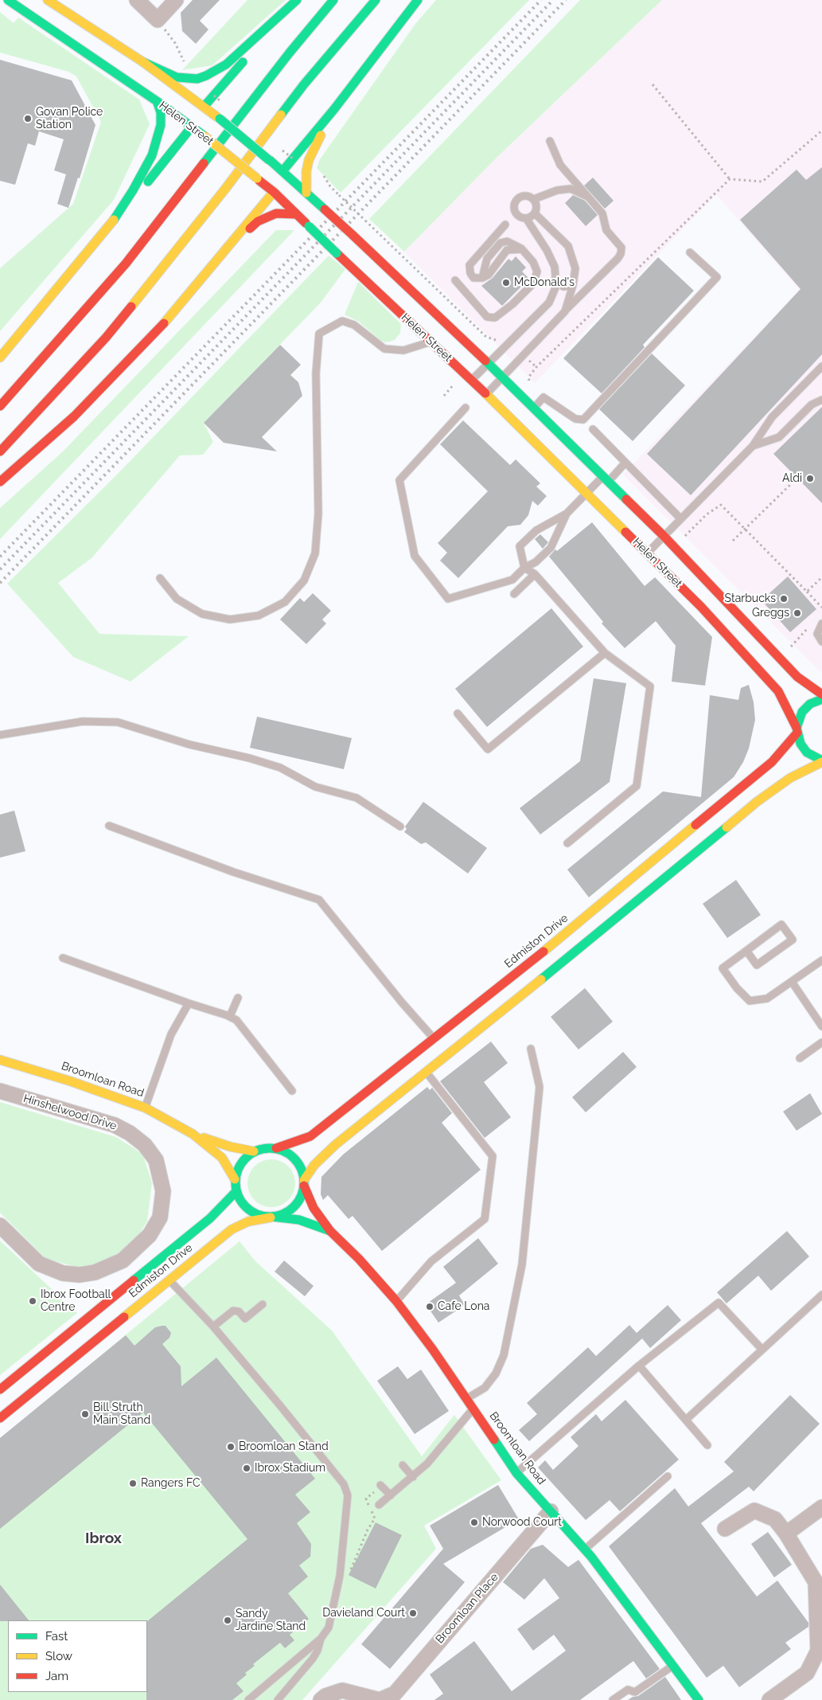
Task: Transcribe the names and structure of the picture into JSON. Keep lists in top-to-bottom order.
{
  "streets": {
    "main road": ["Helen Street", "Edmiston Drive", "Broomloan Road"],
    "street": ["Hinshelwood Drive", "Broomloan Place"]
  },
  "crossings": [
    ["Helen Street", "Edmiston Drive"],
    ["Edmiston Drive", "Broomloan Road"],
    ["Broomloan Road", "Broomloan Place"]
  ],
  "districts": ["Ibrox"],
  "places": [
    "Govan Police Station",
    "McDonald's",
    "Aldi",
    "Starbucks",
    "Greggs",
    "Ibrox Football Centre",
    "Cafe Lona",
    "Bill Struth Main Stand",
    "Broomloan Stand",
    "Ibrox Stadium",
    "Rangers FC",
    "Norwood Court",
    "Davieland Court",
    "Sandy Jardine Stand"
  ],
  "legend": ["Fast", "Slow", "Jam"]
}
